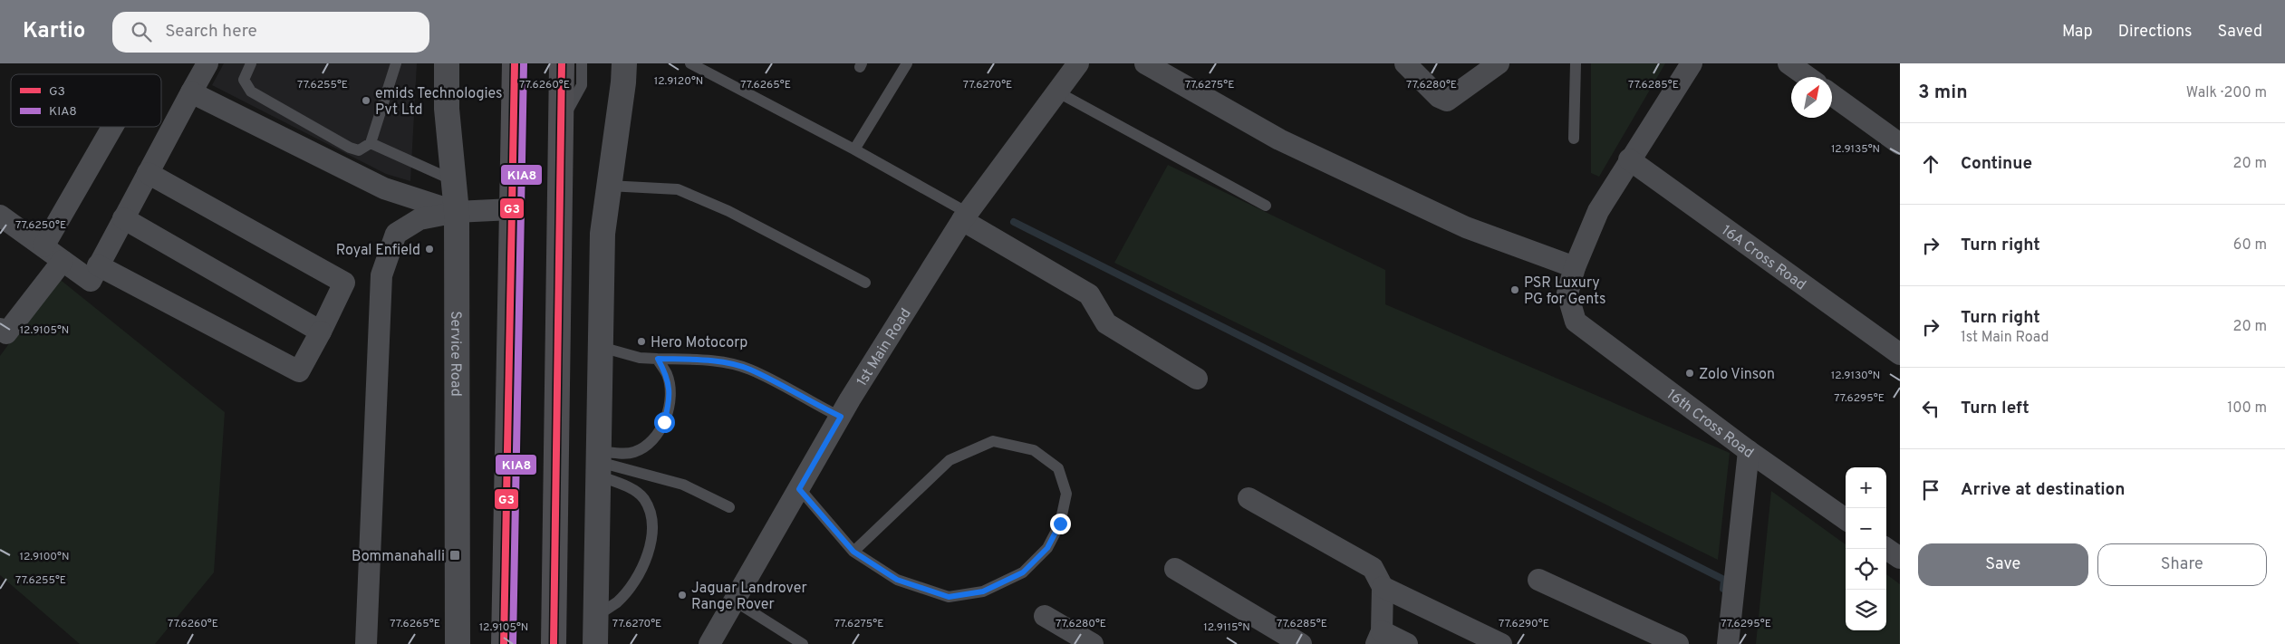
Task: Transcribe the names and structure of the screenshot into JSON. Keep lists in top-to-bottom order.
{
  "streets": {
    "street": [
      "16A Cross Road",
      "1st Main Road",
      "Service Road",
      "16th Cross Road"
    ]
  },
  "places": {
    "other": [
      "emids Technologies Pvt Ltd",
      "Royal Enfield",
      "PSR Luxury PG for Gents",
      "Hero Motocorp",
      "Zolo Vinson",
      "Jaguar Landrover Range Rover"
    ],
    "transit": ["Bommanahalli"]
  },
  "lines": ["transit line G3", "transit line KIA8"],
  "legend": ["G3", "KIA8"],
  "north": "top right",
  "page": {
    "header": "Kartio",
    "search": "Search here",
    "nav": ["Map", "Directions", "Saved"],
    "heading": ["3 min", "Walk · 200 m"],
    "list": [
      ["Continue", "20 m"],
      ["Turn right", "60 m"],
      ["Turn right", "1st Main Road", "20 m"],
      ["Turn left", "100 m"],
      "Arrive at destination"
    ],
    "map_buttons": ["+", "−"],
    "buttons": ["Save", "Share"]
  },
  "coordinates": [
    "12.9120°N",
    "77.6255°E",
    "77.6260°E",
    "77.6265°E",
    "77.6270°E",
    "77.6275°E",
    "77.6280°E",
    "77.6285°E",
    "12.9135°N",
    "77.6250°E",
    "12.9105°N",
    "12.9130°N",
    "77.6295°E",
    "12.9100°N",
    "77.6290°E",
    "12.9115°N"
  ]
}
